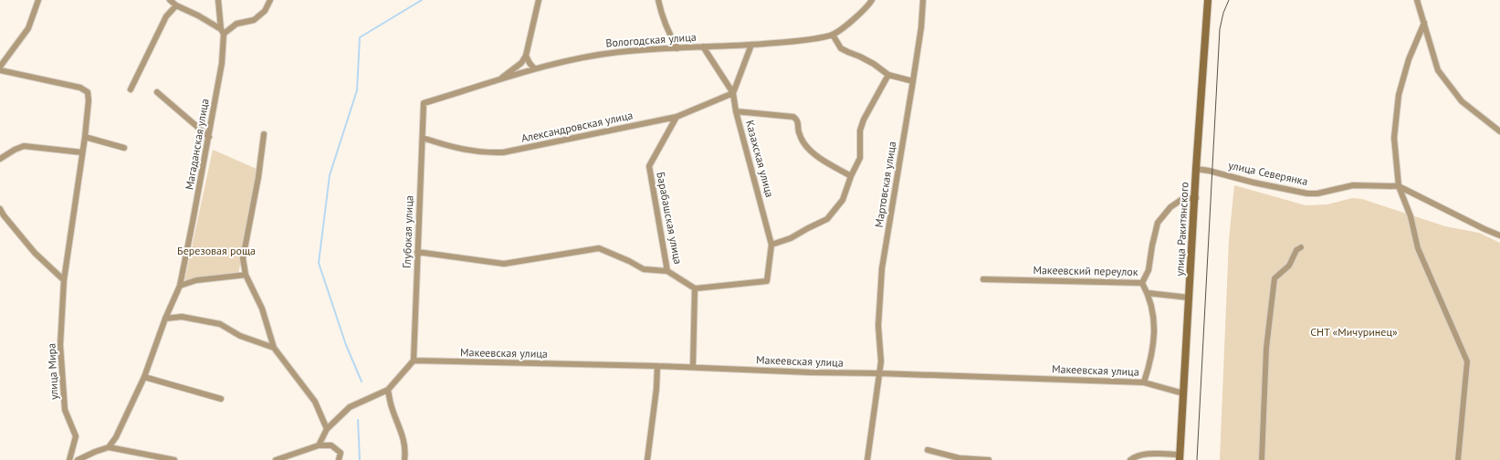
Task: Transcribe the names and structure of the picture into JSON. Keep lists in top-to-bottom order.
{
  "streets": {
    "main road": ["улица Ракитянского"],
    "street": [
      "Вологодская улица",
      "Александровская улица",
      "Магаданская улица",
      "Казахская улица",
      "улица Северянка",
      "Мартовская улица",
      "Барабашская улица",
      "Глубокая улица",
      "Макеевский переулок",
      "Макеевская улица",
      "улица Мира"
    ]
  },
  "crossings": [
    ["Вологодская улица", "Казахская улица"],
    ["Вологодская улица", "Глубокая улица"],
    ["Александровская улица", "Казахская улица"],
    ["Александровская улица", "Барабашская улица"],
    ["Александровская улица", "Глубокая улица"],
    ["Казахская улица", "Барабашская улица"],
    ["улица Северянка", "улица Ракитянского"],
    ["Мартовская улица", "Макеевская улица"],
    ["улица Ракитянского", "Макеевский переулок"],
    ["улица Ракитянского", "Макеевская улица"],
    ["Глубокая улица", "Макеевская улица"]
  ],
  "parks": ["Березовая роща", "СНТ «Мичуринец»"]
}
